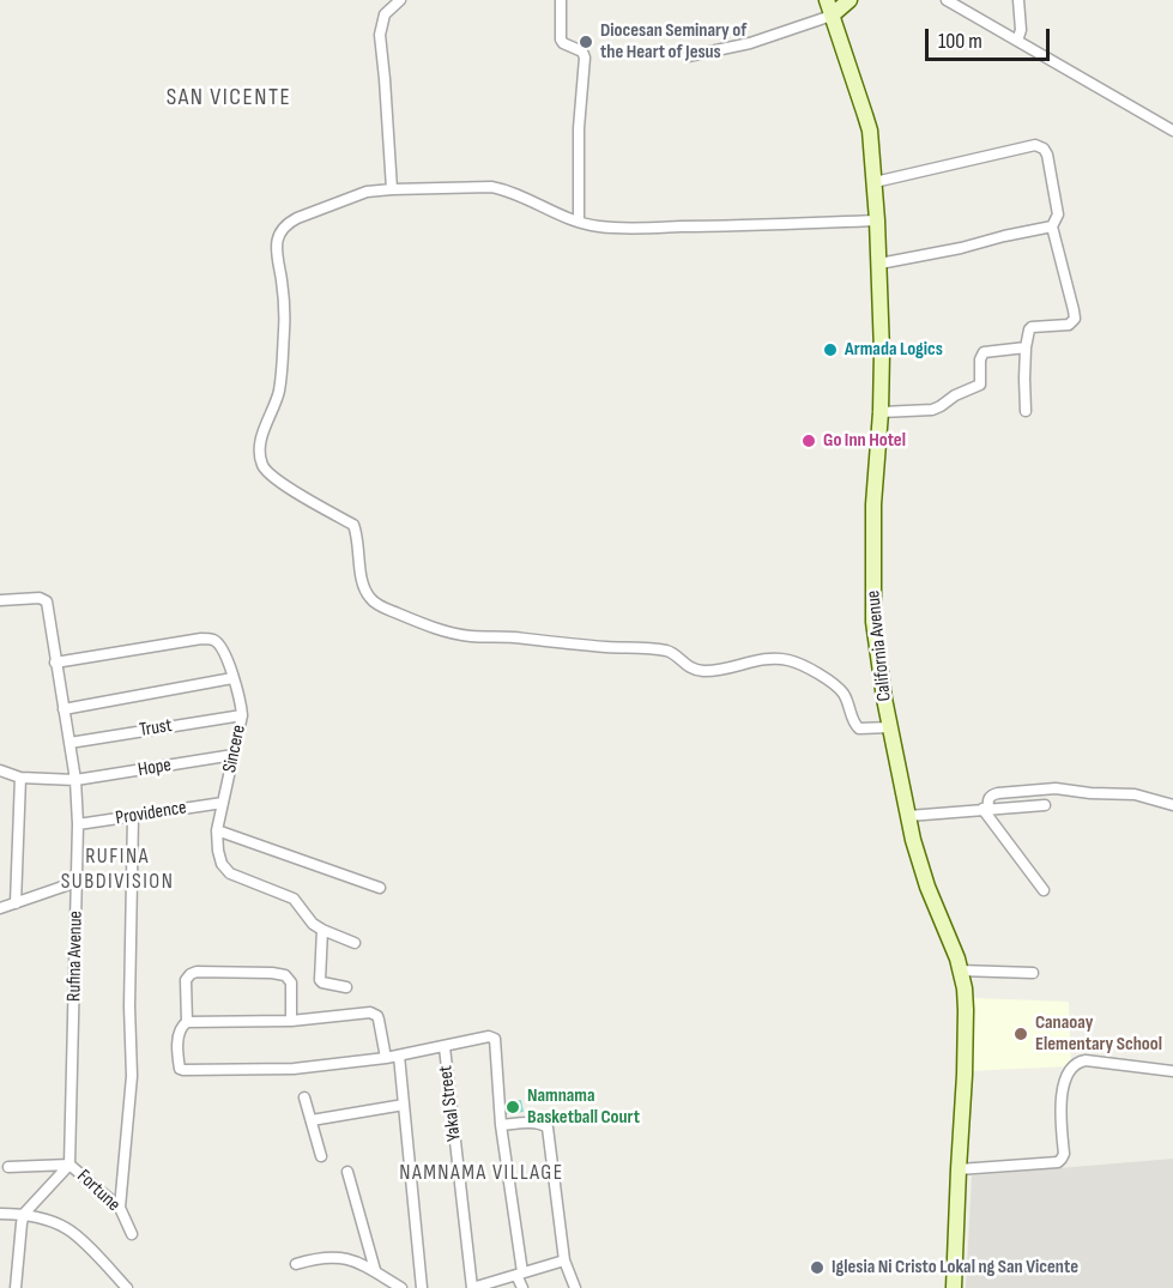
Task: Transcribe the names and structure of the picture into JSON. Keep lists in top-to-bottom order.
{
  "streets": {
    "street": [
      "California Avenue",
      "Trust",
      "Sincere",
      "Hope",
      "Providence",
      "Rufina Avenue",
      "Yakal Street",
      "Fortune"
    ]
  },
  "crossings": [
    ["Trust", "Sincere"],
    ["Trust", "Rufina Avenue"],
    ["Sincere", "Hope"],
    ["Sincere", "Providence"],
    ["Sincere", "Rufina Avenue"],
    ["Hope", "Rufina Avenue"],
    ["Providence", "Rufina Avenue"],
    ["Rufina Avenue", "Fortune"]
  ],
  "districts": ["SAN VICENTE", "RUFINA SUBDIVISION", "NAMNAMA VILLAGE"],
  "places": [
    "Diocesan Seminary of the Heart of Jesus",
    "Armada Logics",
    "Go Inn Hotel",
    "Canaoay Elementary School",
    "Namnama Basketball Court",
    "Iglesia Ni Cristo Lokal ng San Vicente"
  ],
  "scale_bar": "100 m"
}
